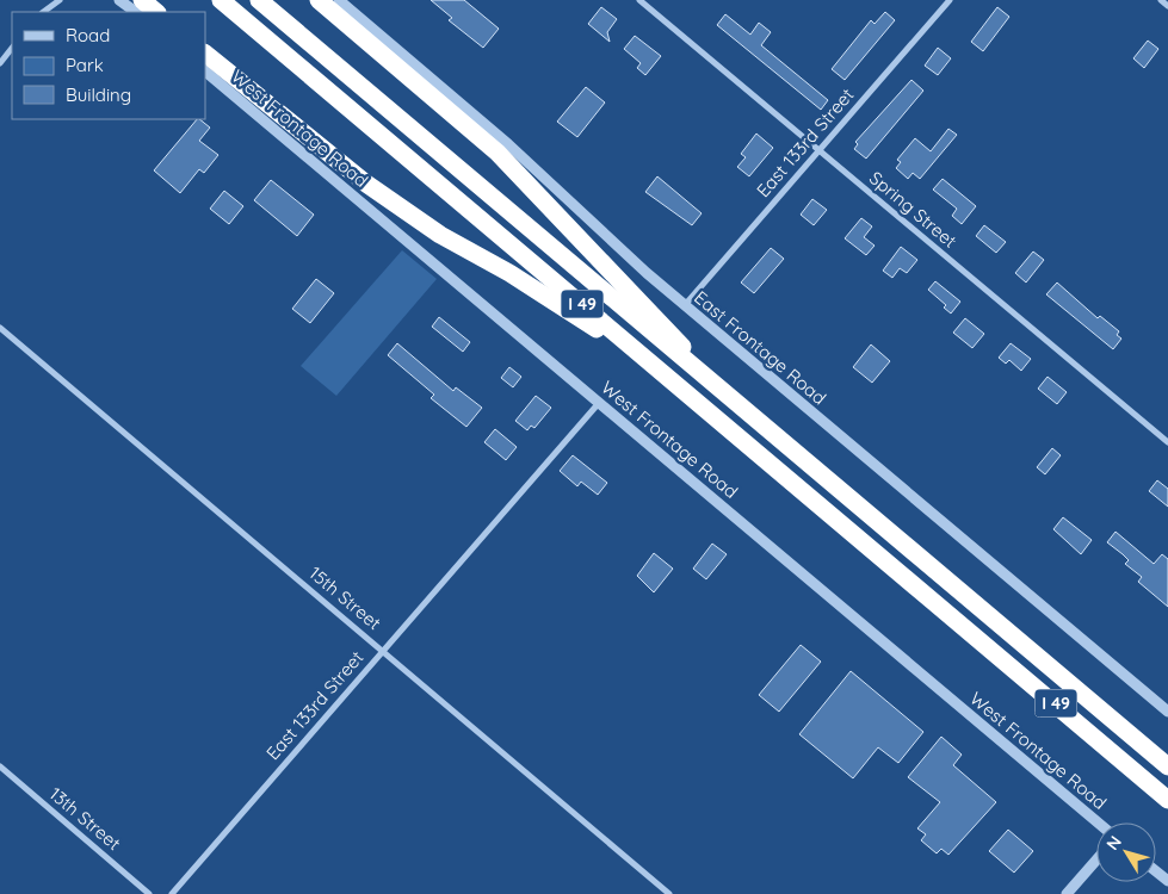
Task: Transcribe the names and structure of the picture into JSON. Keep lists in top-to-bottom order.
{
  "streets": {
    "highway": ["I 49"],
    "street": [
      "West Frontage Road",
      "East 133rd Street",
      "Spring Street",
      "East Frontage Road",
      "15th Street",
      "13th Street"
    ]
  },
  "crossings": [
    ["West Frontage Road", "East 133rd Street"],
    ["East 133rd Street", "Spring Street"],
    ["East 133rd Street", "East Frontage Road"],
    ["East 133rd Street", "15th Street"]
  ],
  "legend": ["Road", "Park", "Building"],
  "north": "top left"
}
